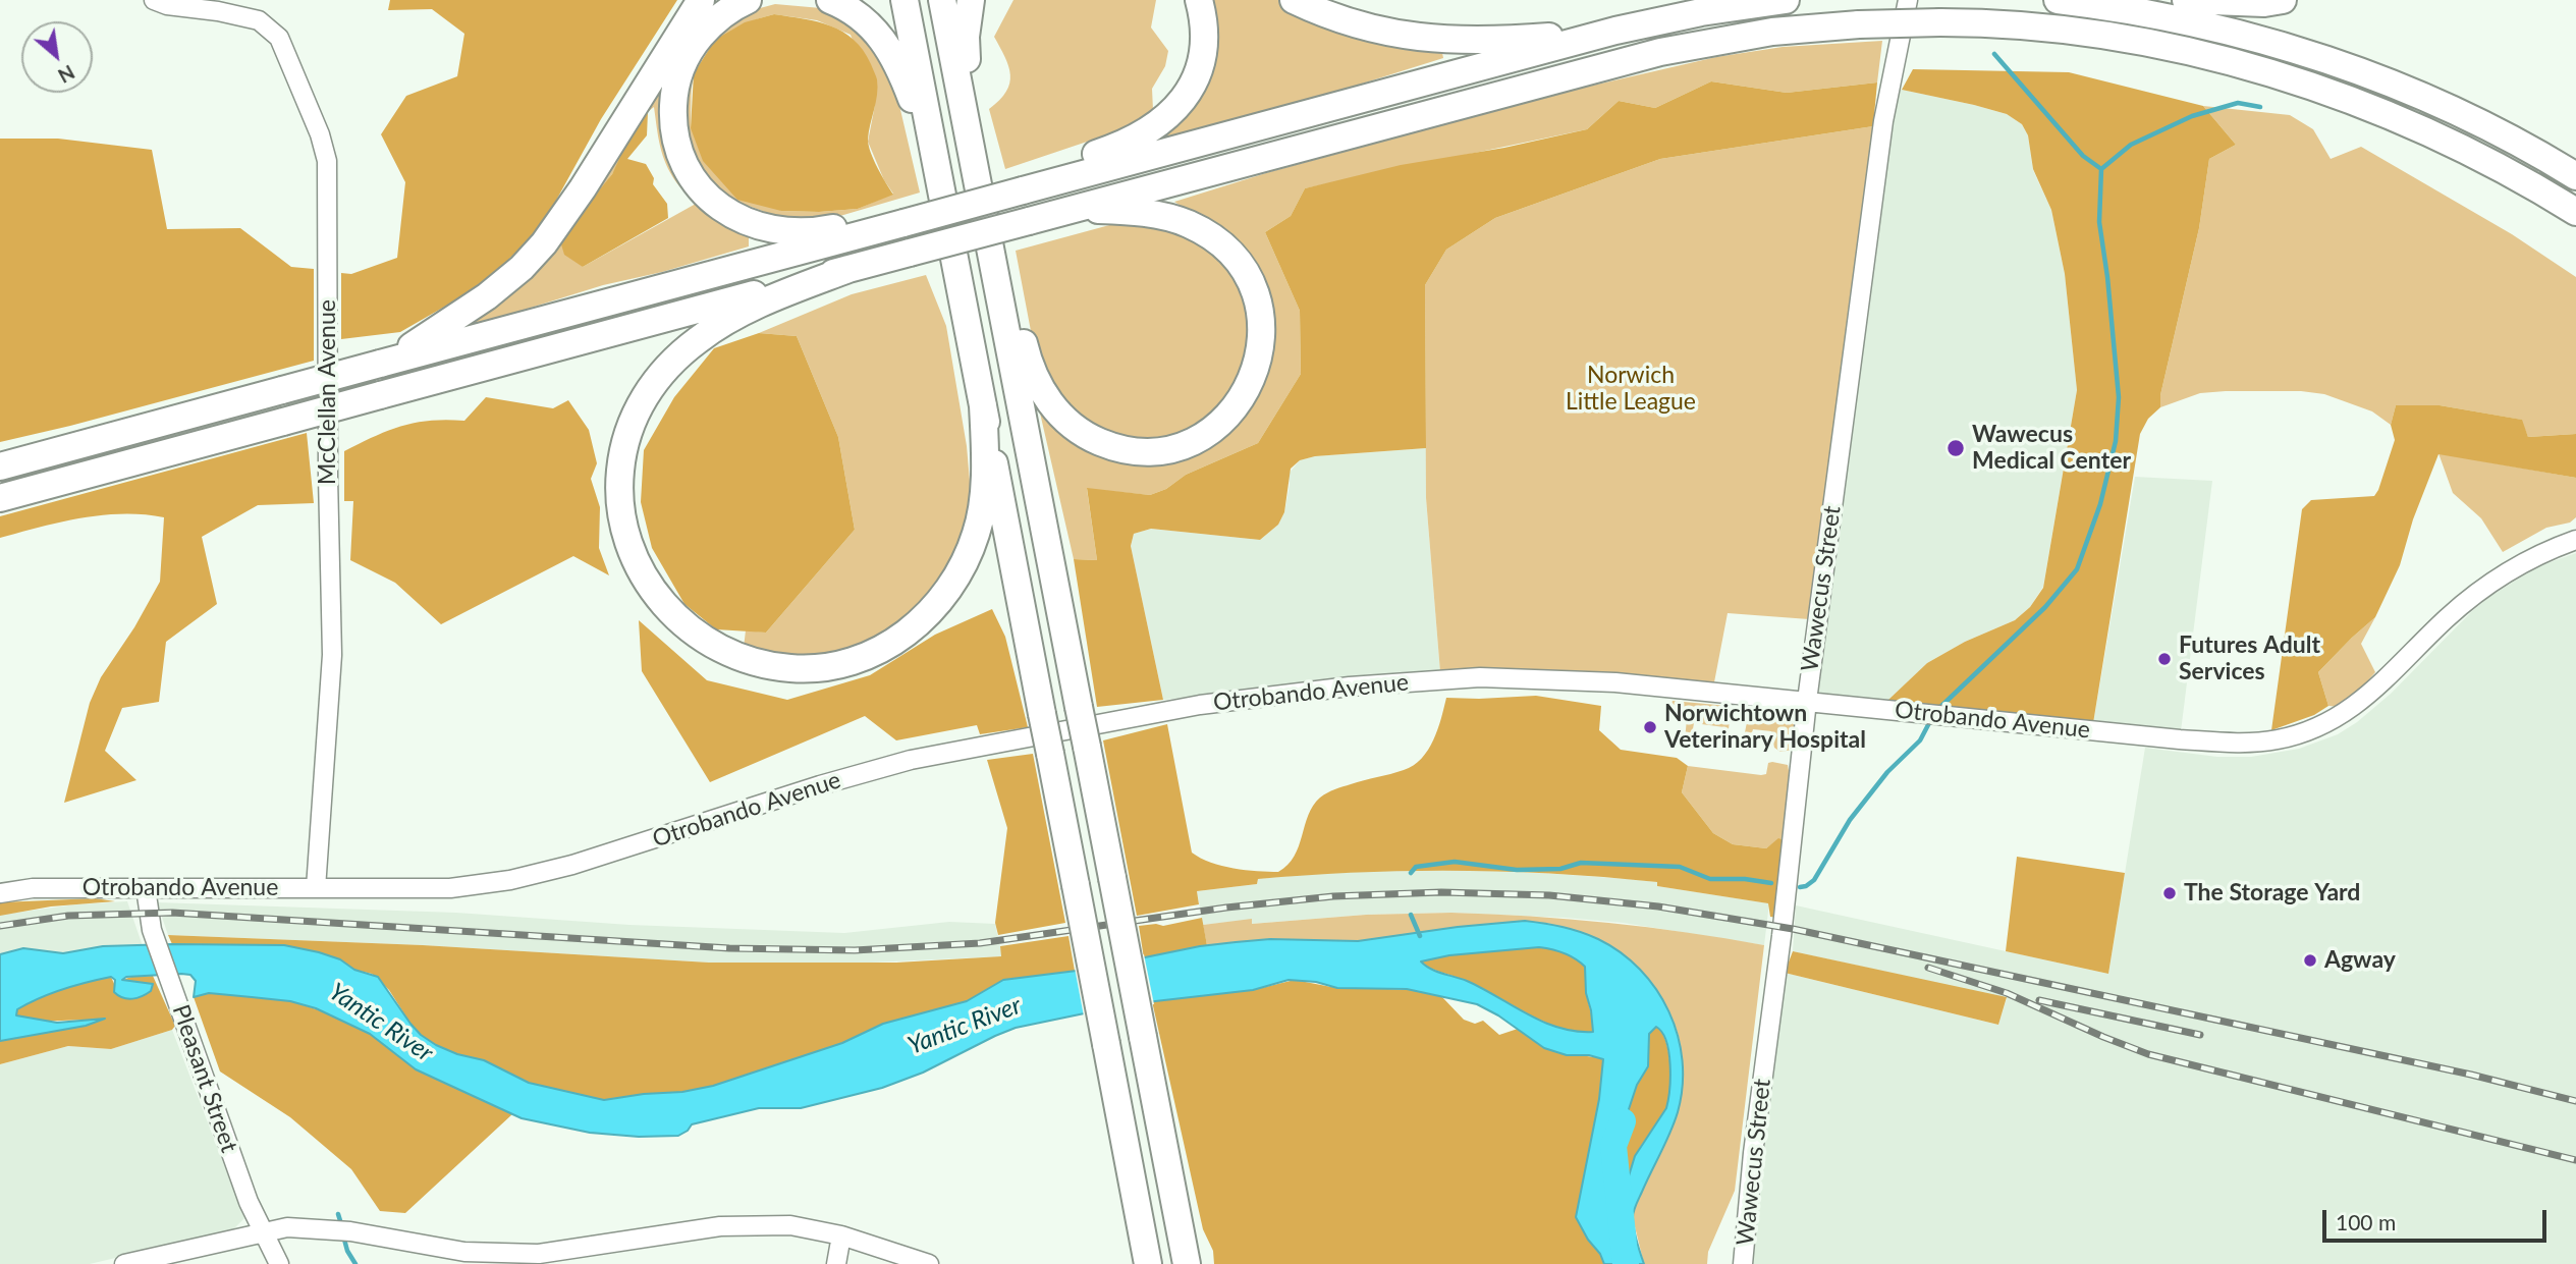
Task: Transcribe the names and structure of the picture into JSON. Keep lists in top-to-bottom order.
{
  "streets": {
    "street": [
      "McClellan Avenue",
      "Wawecus Street",
      "Otrobando Avenue",
      "Pleasant Street"
    ]
  },
  "crossings": [
    ["McClellan Avenue", "Otrobando Avenue"],
    ["Wawecus Street", "Otrobando Avenue"],
    ["Otrobando Avenue", "Pleasant Street"]
  ],
  "water": ["Yantic River"],
  "parks": ["Norwich Little League"],
  "places": [
    "Wawecus Medical Center",
    "Futures Adult Services",
    "Norwichtown Veterinary Hospital",
    "The Storage Yard",
    "Agway"
  ],
  "scale_bar": "100 m",
  "north": "bottom right"
}
